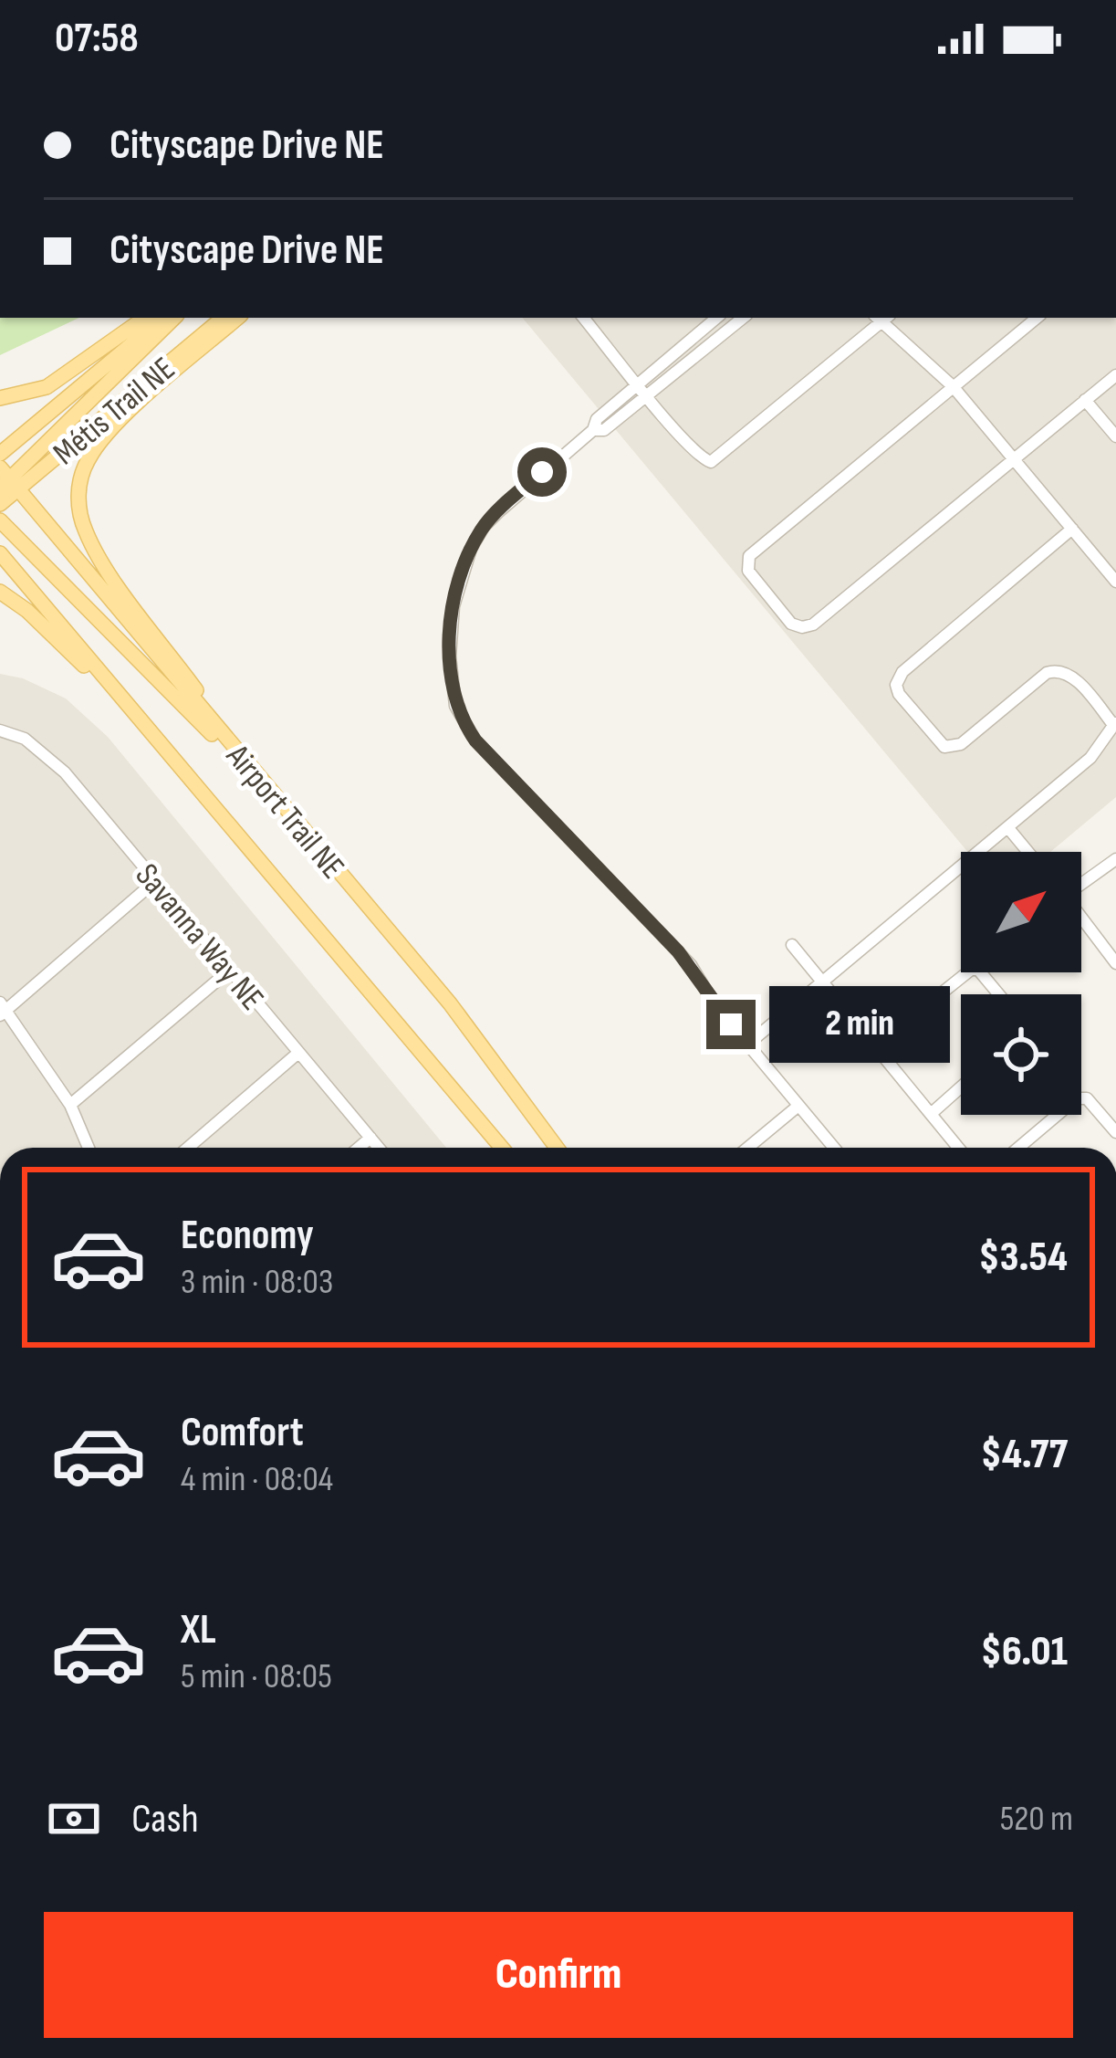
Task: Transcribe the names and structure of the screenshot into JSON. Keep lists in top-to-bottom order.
{
  "streets": {
    "main road": ["Métis Trail NE", "Airport Trail NE"],
    "street": ["Savanna Way NE"]
  },
  "crossings": [
    ["Métis Trail NE", "Airport Trail NE"]
  ],
  "north": "top right",
  "page": {
    "status": "07:58",
    "banner": ["Cityscape Drive NE", "Cityscape Drive NE"],
    "bubble": "2 min",
    "list": [
      {
        "name": "Economy",
        "note": "3 min · 08:03",
        "value": "$3.54"
      },
      {
        "name": "Comfort",
        "note": "4 min · 08:04",
        "value": "$4.77"
      },
      {
        "name": "XL",
        "note": "5 min · 08:05",
        "value": "$6.01"
      }
    ],
    "pay": ["Cash", "520 m"],
    "buttons": "Confirm"
  }
}
